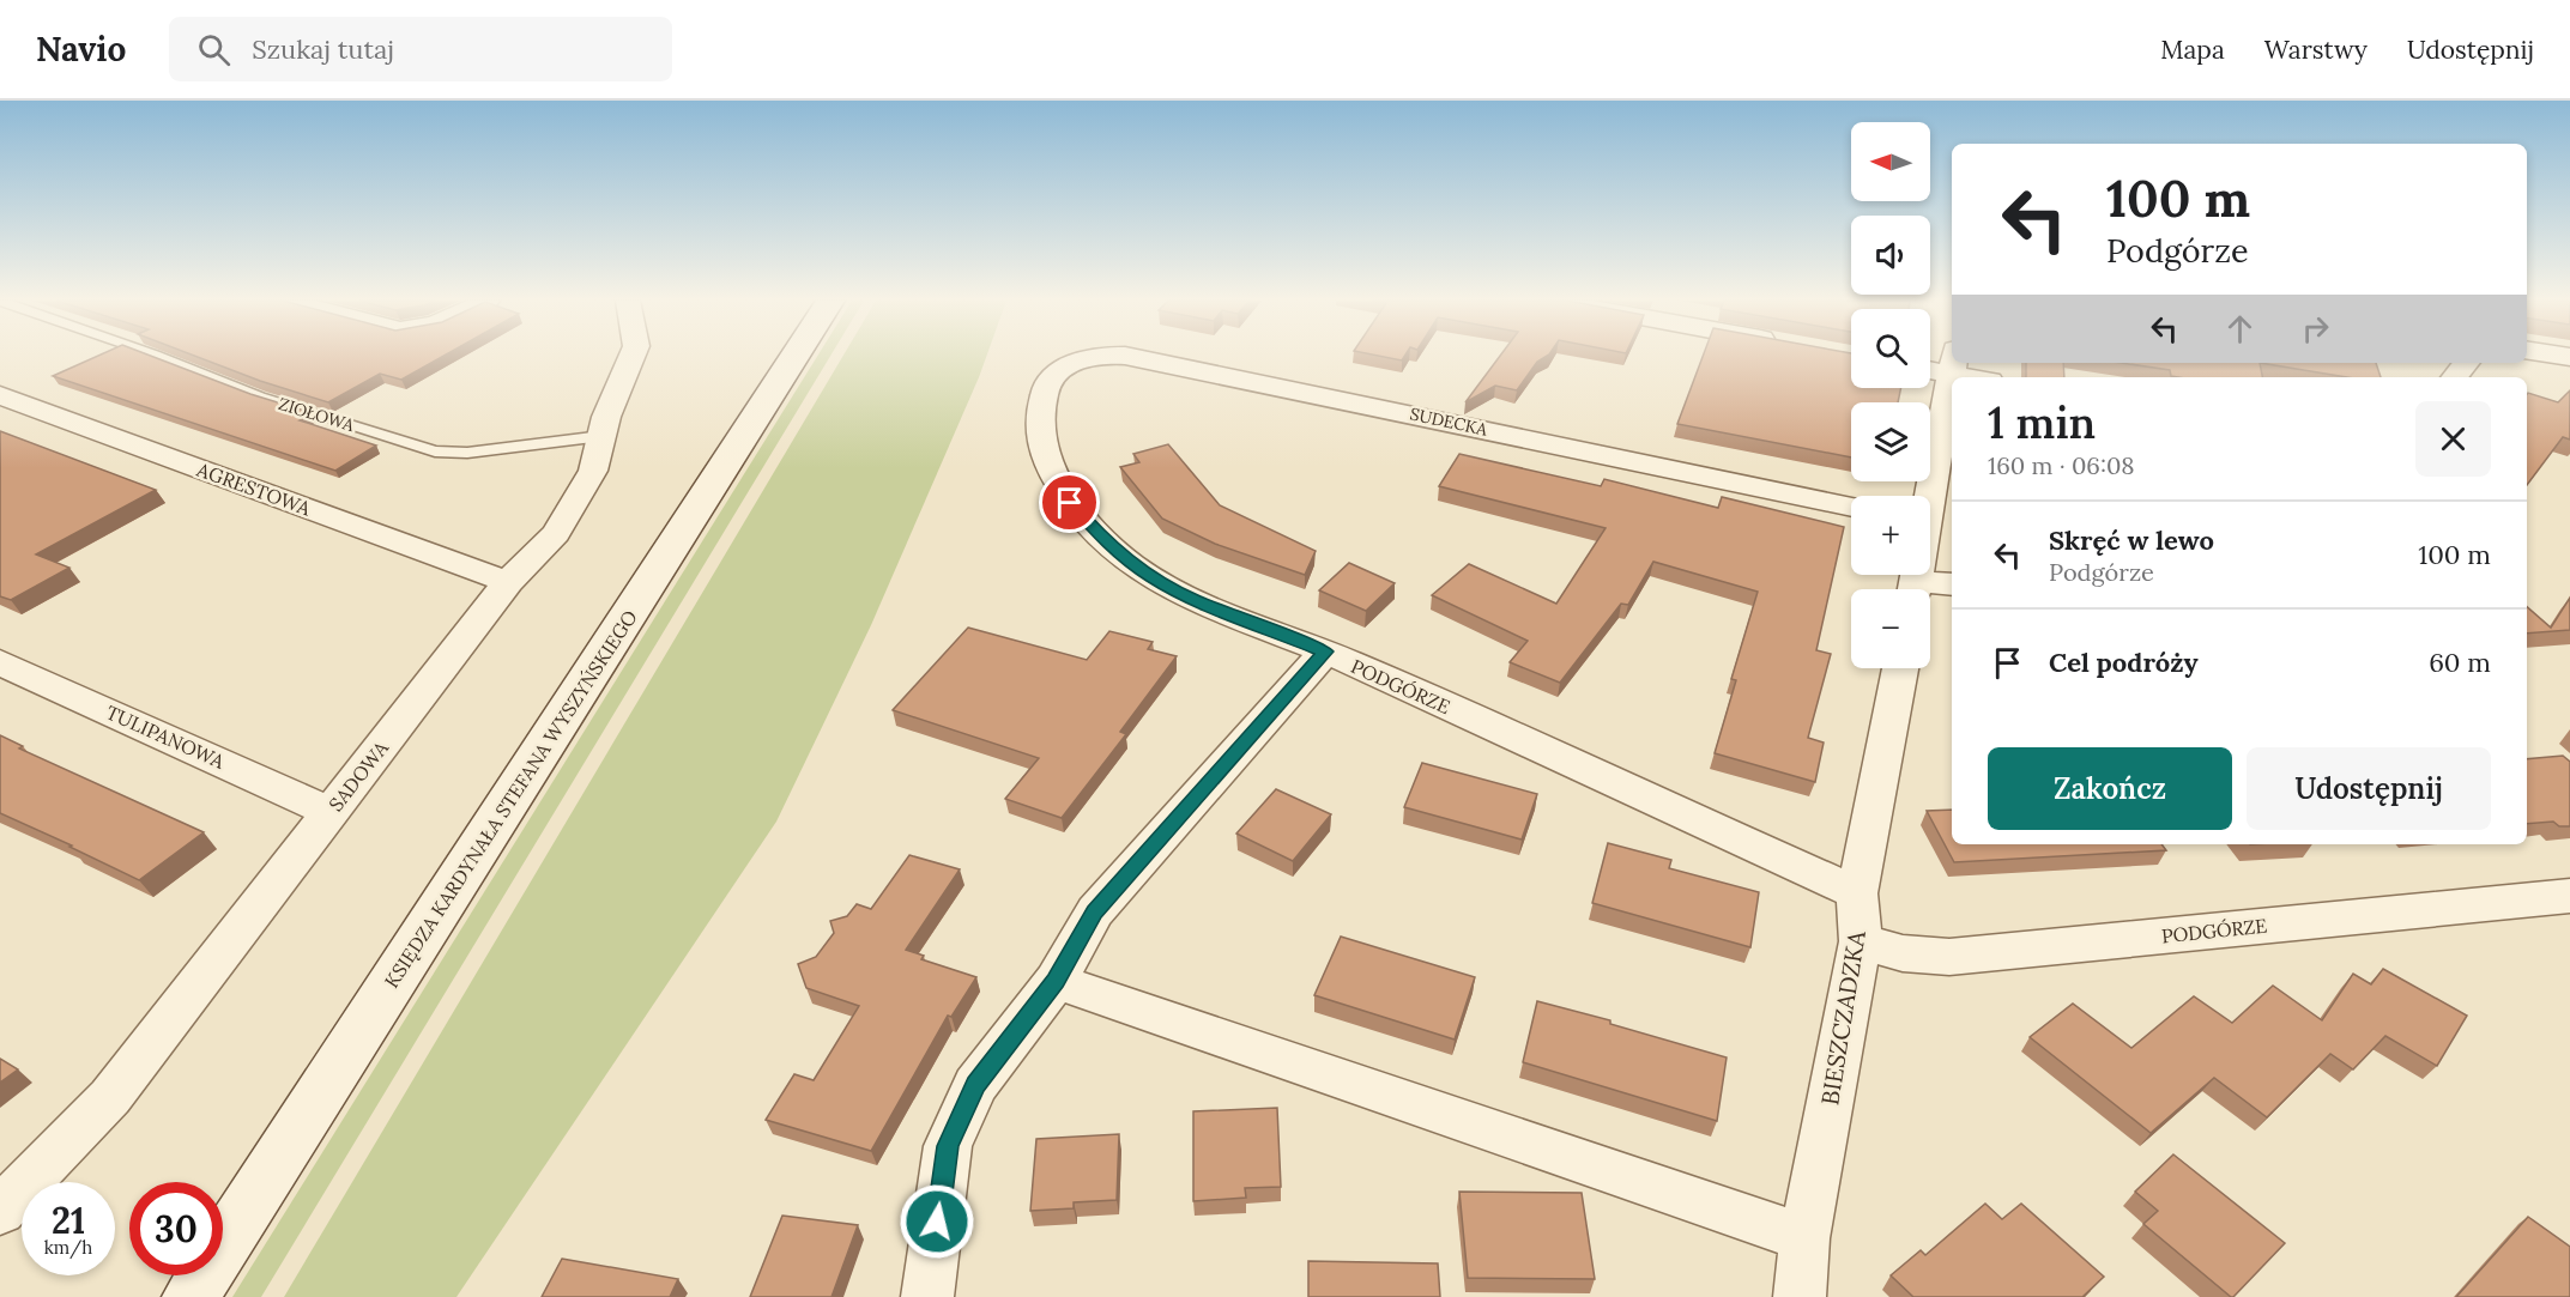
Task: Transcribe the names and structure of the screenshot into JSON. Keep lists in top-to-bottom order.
{
  "streets": {
    "main road": ["KSIĘDZA KARDYNAŁA STEFANA WYSZYŃSKIEGO"],
    "street": [
      "SUDECKA",
      "AGRESTOWA",
      "PODGÓRZE",
      "TULIPANOWA",
      "SADOWA",
      "BIESZCZADZKA"
    ],
    "lane": ["ZIOŁOWA"]
  },
  "crossings": [
    ["ZIOŁOWA", "SADOWA"],
    ["SUDECKA", "PODGÓRZE"],
    ["AGRESTOWA", "SADOWA"],
    ["PODGÓRZE", "BIESZCZADZKA"],
    ["TULIPANOWA", "SADOWA"]
  ],
  "north": "left",
  "page": {
    "header": "Navio",
    "search": "Szukaj tutaj",
    "nav": ["Mapa", "Warstwy", "Udostępnij"],
    "map_buttons": ["+", "−"],
    "turn": ["100 m", "Podgórze"],
    "heading": ["1 min", "160 m · 06:08"],
    "list": [
      {
        "name": "Skręć w lewo",
        "note": "Podgórze",
        "value": "100 m"
      },
      {
        "name": "Cel podróży",
        "value": "60 m"
      }
    ],
    "buttons": ["Zakończ", "Udostępnij"],
    "speed": "21 km/h",
    "limit": "30"
  }
}
